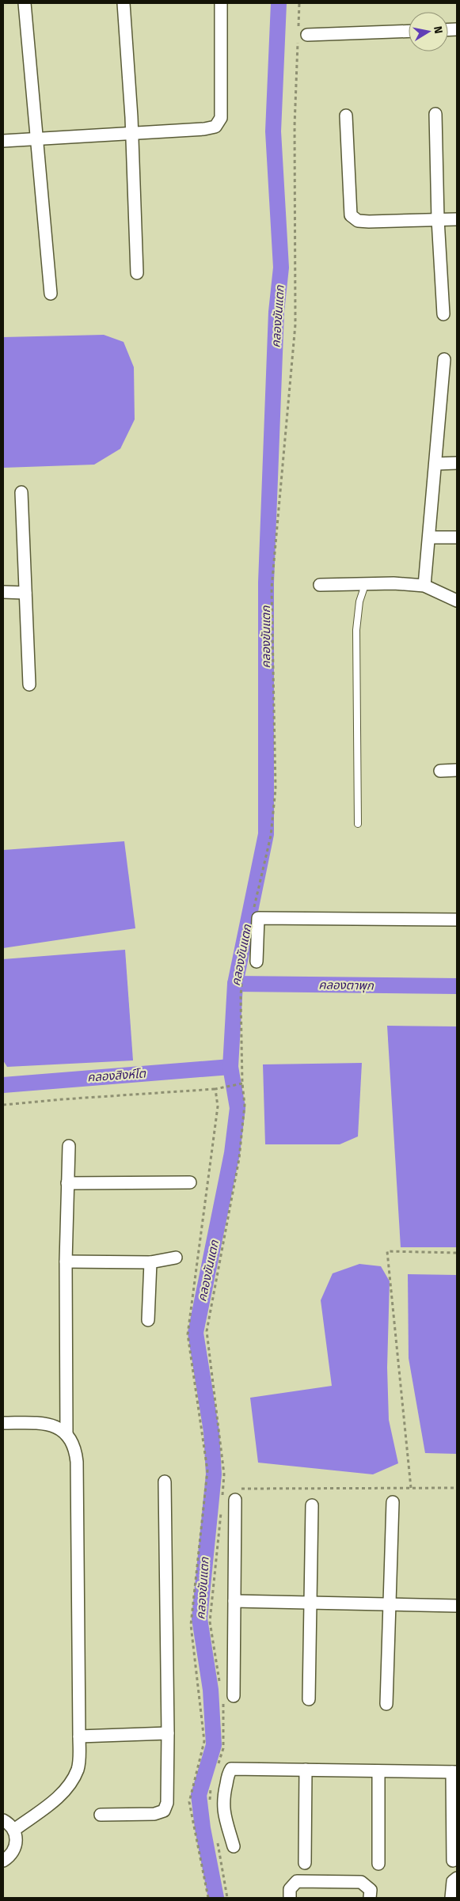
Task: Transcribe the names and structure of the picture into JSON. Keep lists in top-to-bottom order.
{
  "water": ["คลองขันแตก", "คลองตาพุก", "คลองสิงห์โต"],
  "north": "right"
}
